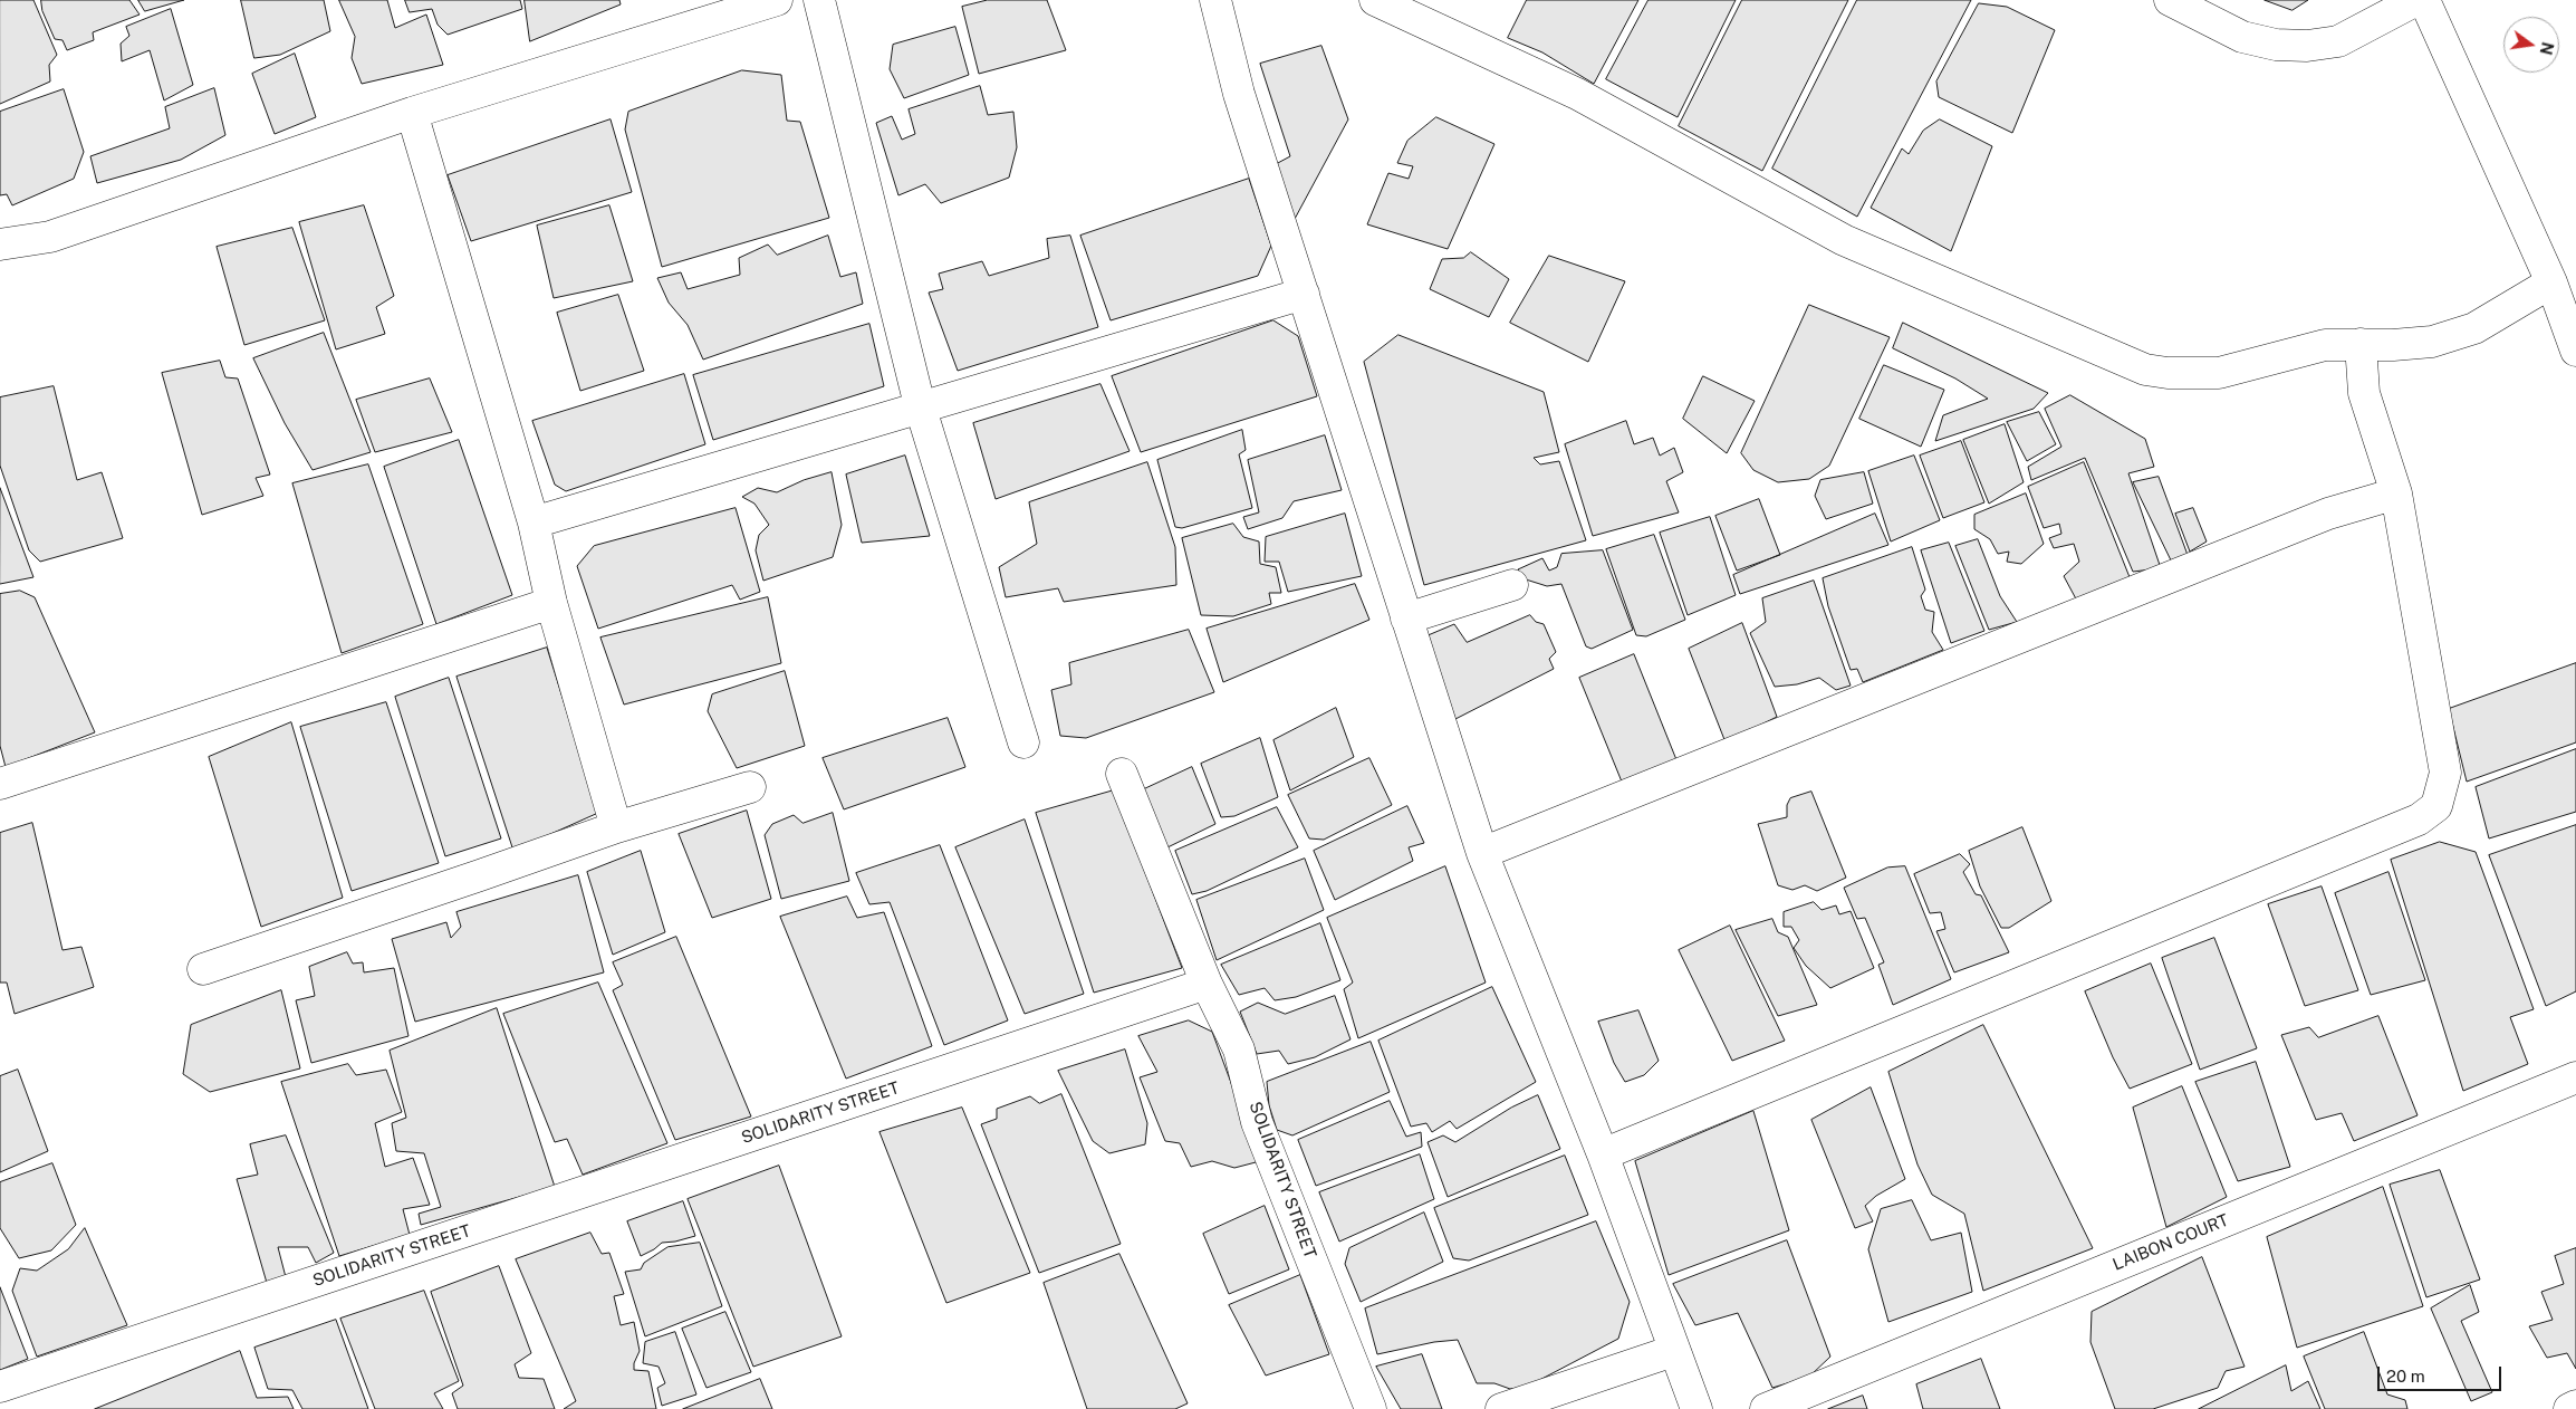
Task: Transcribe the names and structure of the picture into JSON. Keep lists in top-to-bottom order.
{
  "streets": {
    "street": ["SOLIDARITY STREET", "LAIBON COURT"]
  },
  "scale_bar": "20 m",
  "north": "right"
}
